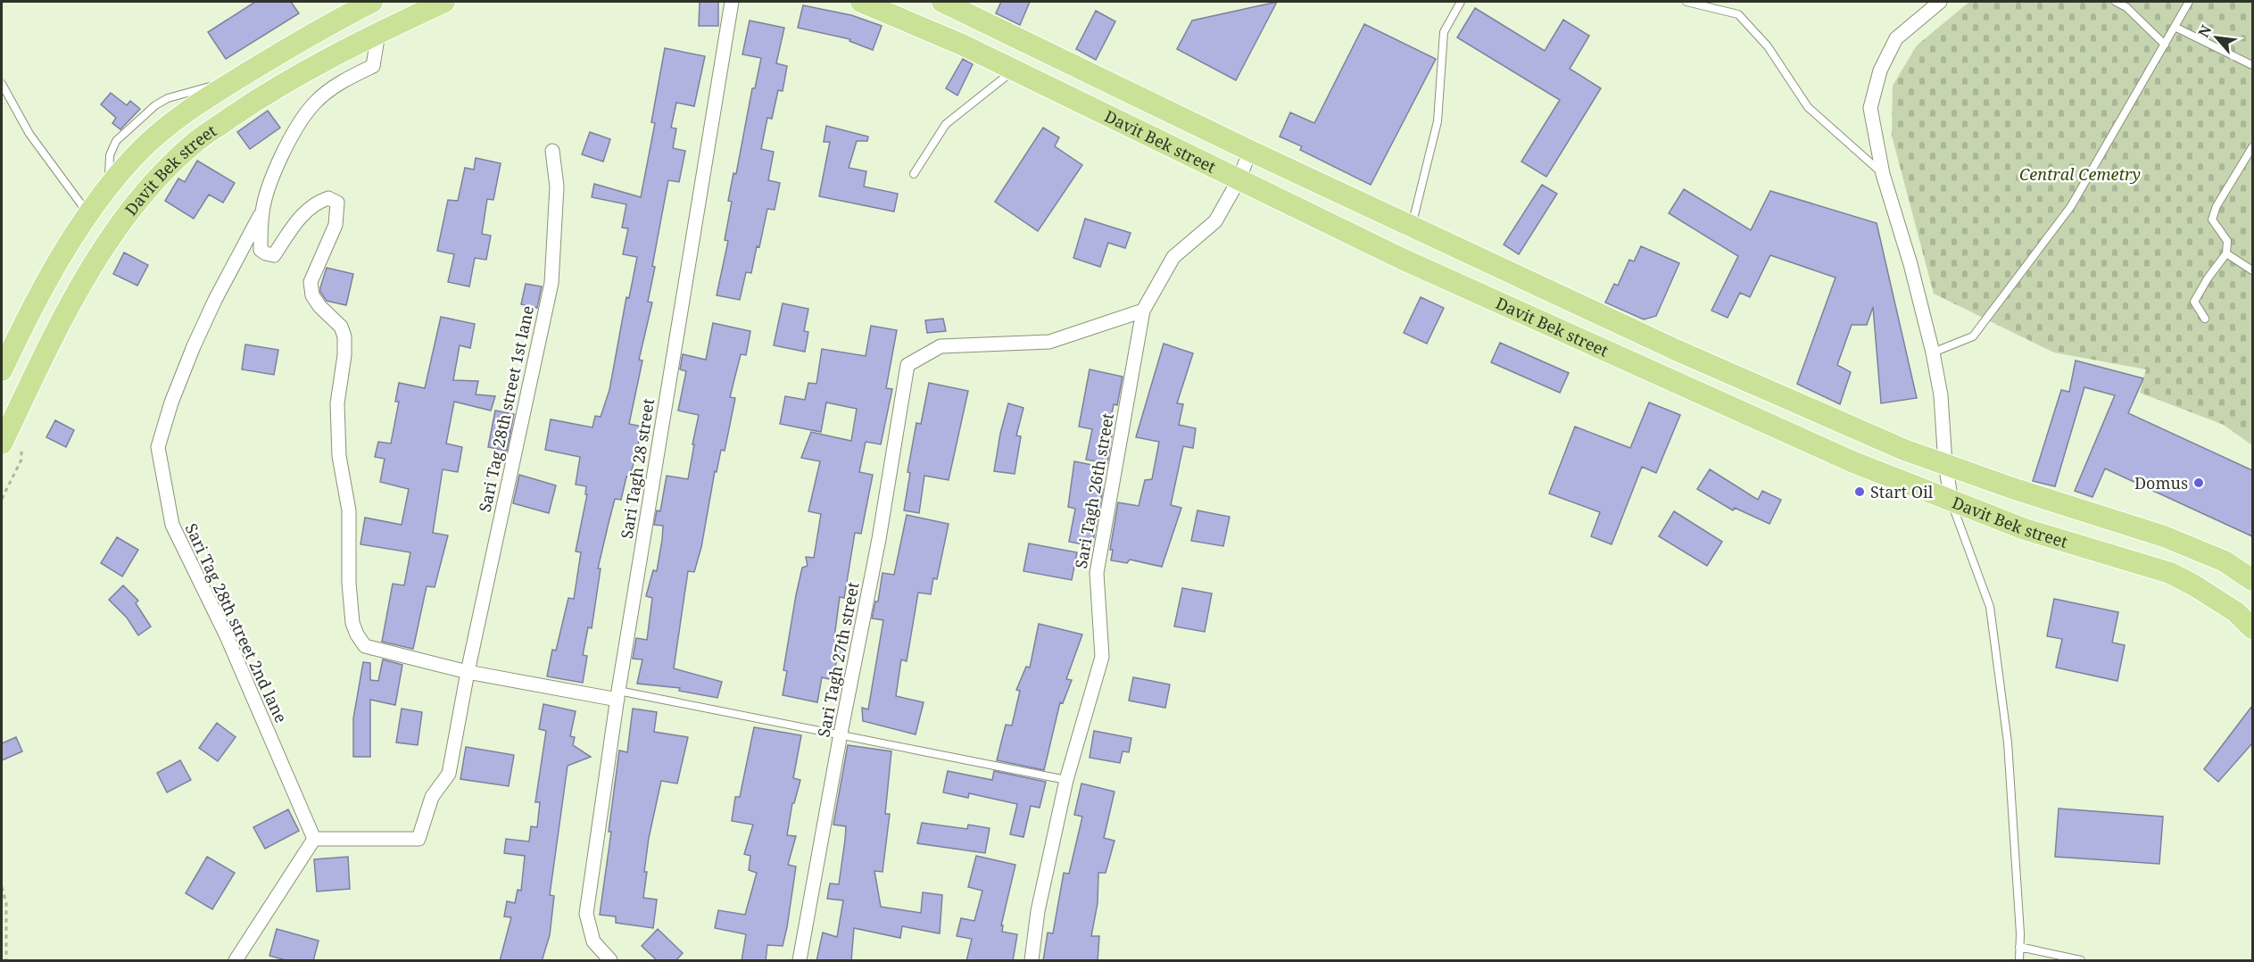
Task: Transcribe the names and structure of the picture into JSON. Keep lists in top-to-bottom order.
{
  "streets": {
    "main road": ["Davit Bek street"],
    "street": [
      "Sari Tag 28th street 1st lane",
      "Sari Tagh 28 street",
      "Sari Tagh 26th street",
      "Sari Tag 28th street 2nd lane",
      "Sari Tagh 27th street"
    ]
  },
  "crossings": [
    ["Davit Bek street", "Sari Tagh 26th street"],
    ["Sari Tag 28th street 1st lane", "Sari Tag 28th street 2nd lane"],
    ["Sari Tagh 26th street", "Sari Tagh 27th street"]
  ],
  "parks": ["Central Cemetry"],
  "places": ["Domus", "Start Oil"],
  "north": "top left"
}
